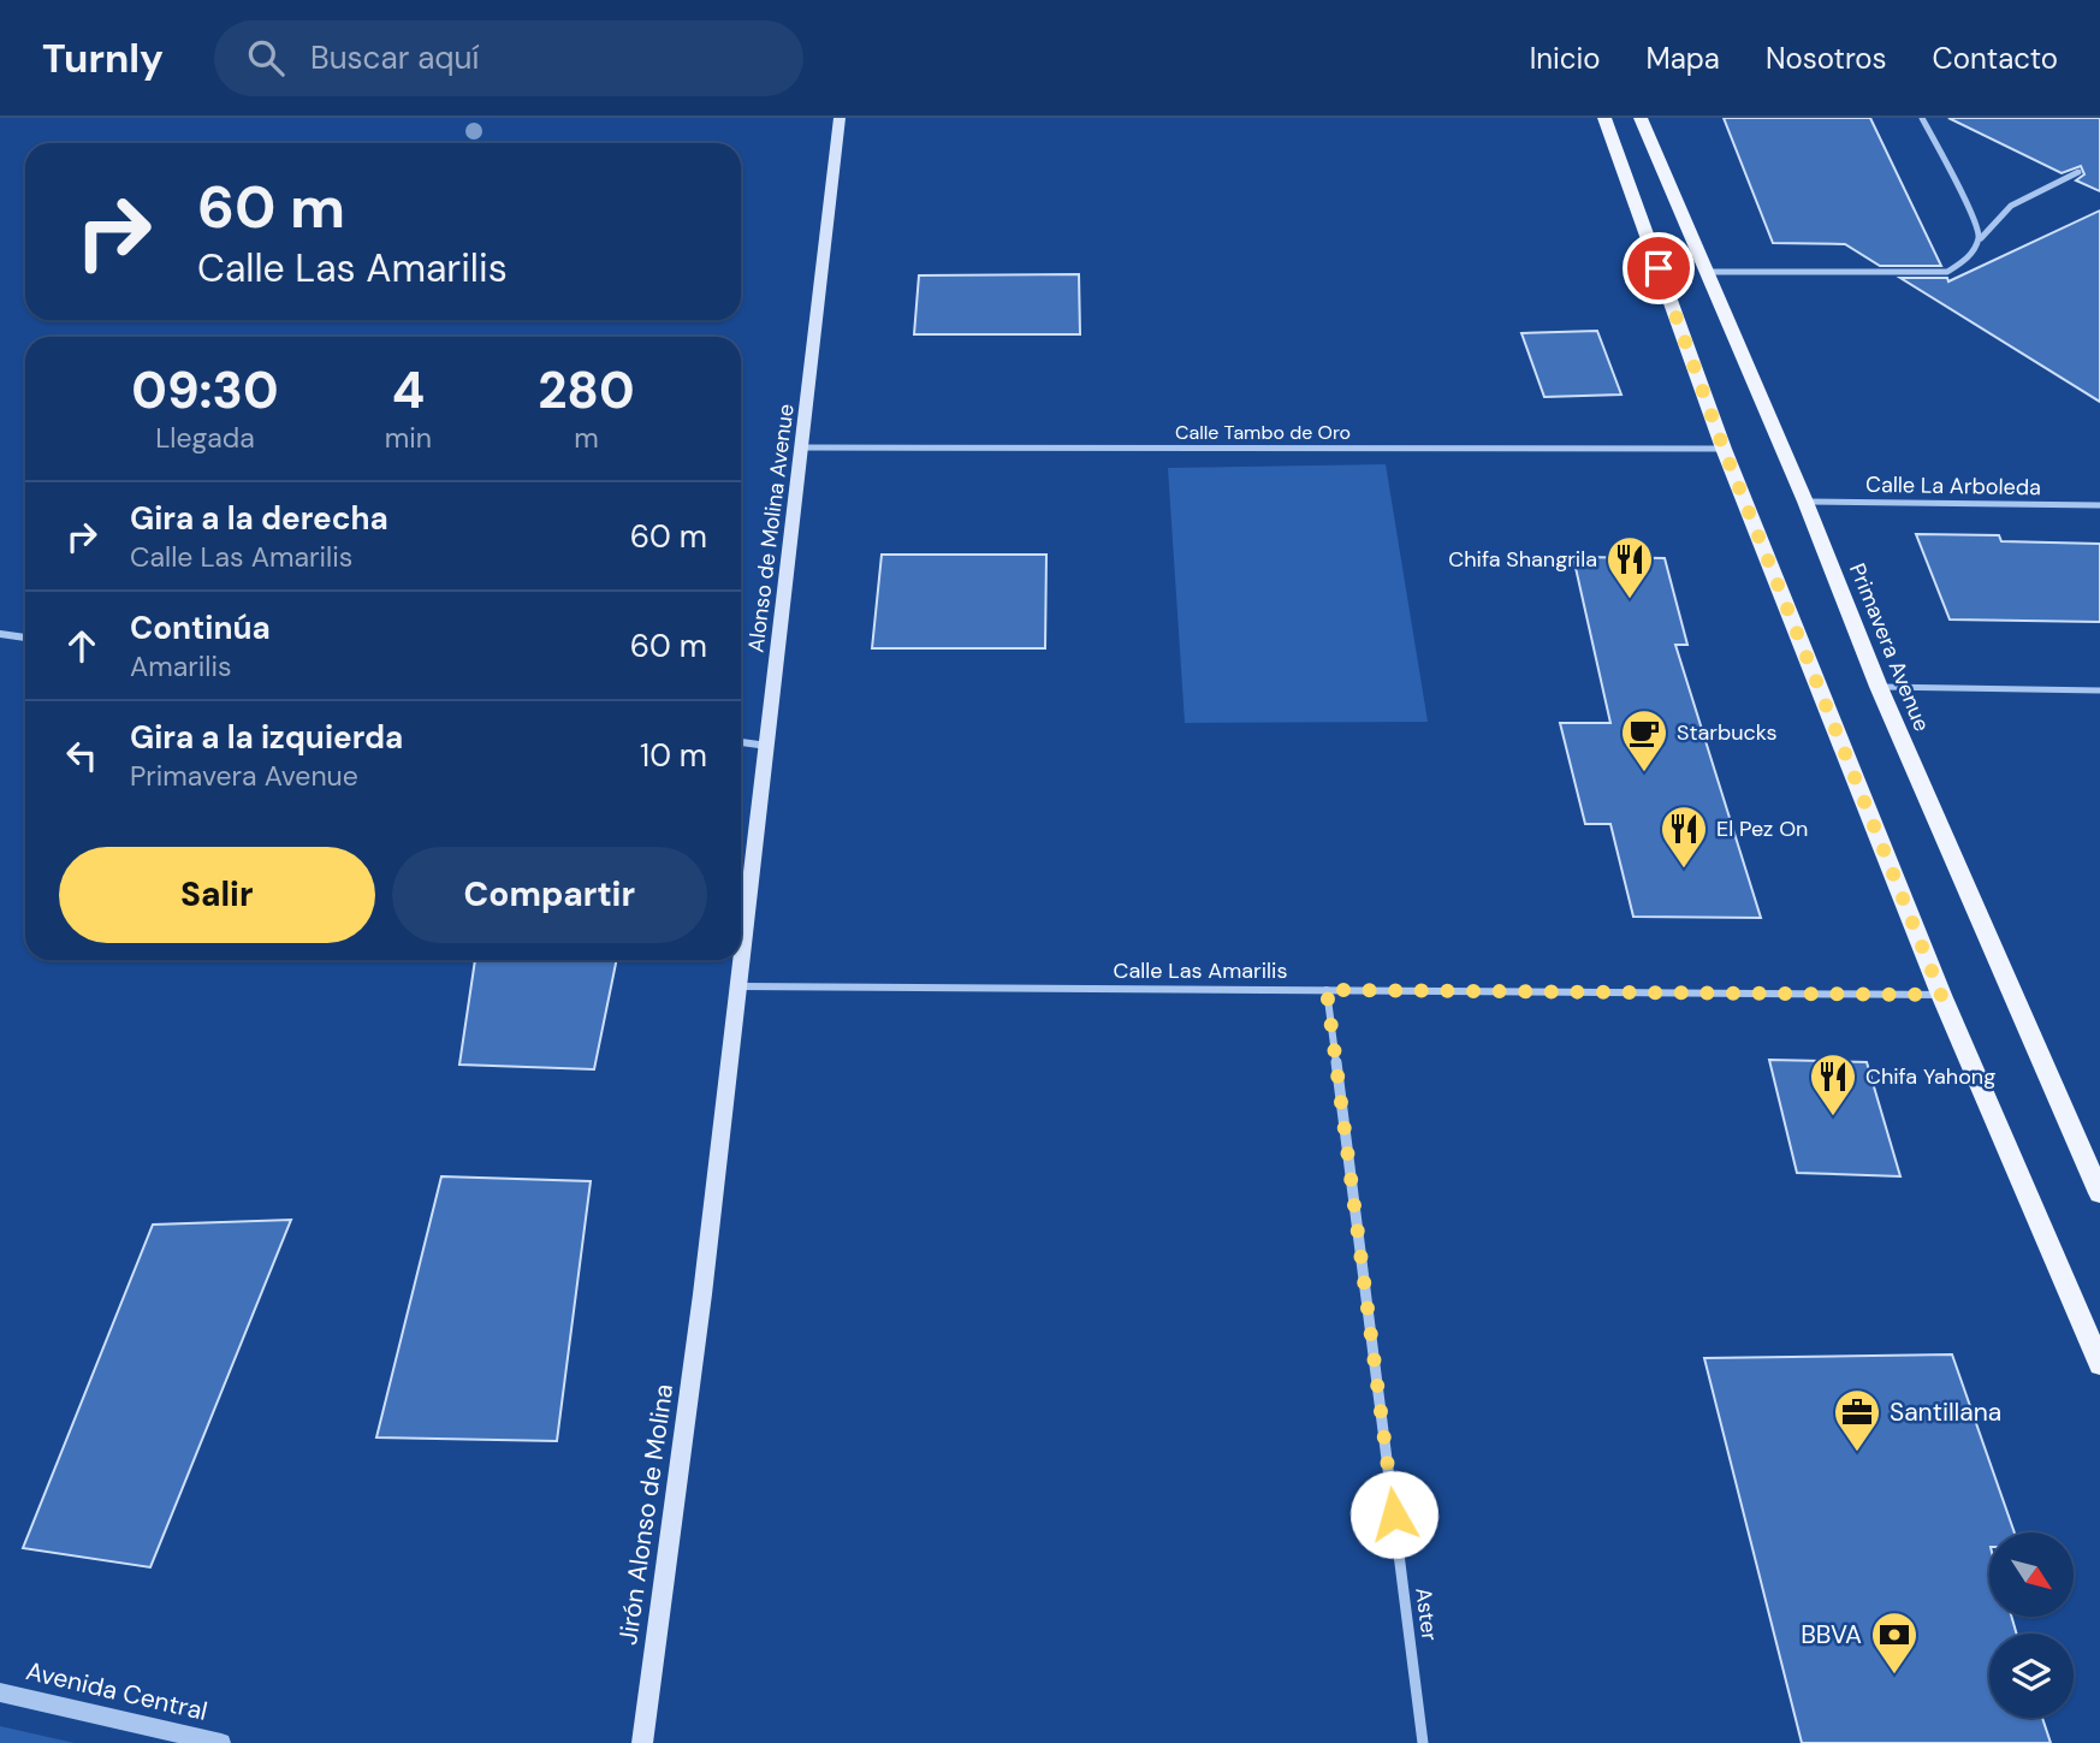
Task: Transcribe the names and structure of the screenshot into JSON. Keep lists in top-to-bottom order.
{
  "streets": {
    "main road": ["Alonso de Molina Avenue", "Primavera Avenue"],
    "street": [
      "Calle Tambo de Oro",
      "Calle La Arboleda",
      "Calle Las Amarilis",
      "Aster",
      "Avenida Central"
    ]
  },
  "crossings": [
    ["Calle Tambo de Oro", "Alonso de Molina Avenue"],
    ["Calle La Arboleda", "Primavera Avenue"],
    ["Alonso de Molina Avenue", "Calle Las Amarilis"],
    ["Calle Las Amarilis", "Aster"]
  ],
  "places": {
    "restaurant": ["Chifa Shangrila", "El Pez On", "Chifa Yahong"],
    "cafe": ["Starbucks"],
    "office": ["Santillana"],
    "bank": ["BBVA"]
  },
  "north": "bottom right",
  "page": {
    "header": "Turnly",
    "search": "Buscar aquí",
    "nav": [
      "Inicio",
      "Mapa",
      "Nosotros",
      "Contacto"
    ],
    "turn": ["60 m", "Calle Las Amarilis"],
    "eta": [
      "09:30",
      "Llegada",
      "4",
      "min",
      "280",
      "m"
    ],
    "list": [
      {
        "name": "Gira a la derecha",
        "note": "Calle Las Amarilis",
        "value": "60 m"
      },
      {
        "name": "Continúa",
        "note": "Amarilis",
        "value": "60 m"
      },
      {
        "name": "Gira a la izquierda",
        "note": "Primavera Avenue",
        "value": "10 m"
      }
    ],
    "buttons": ["Salir", "Compartir"]
  }
}
